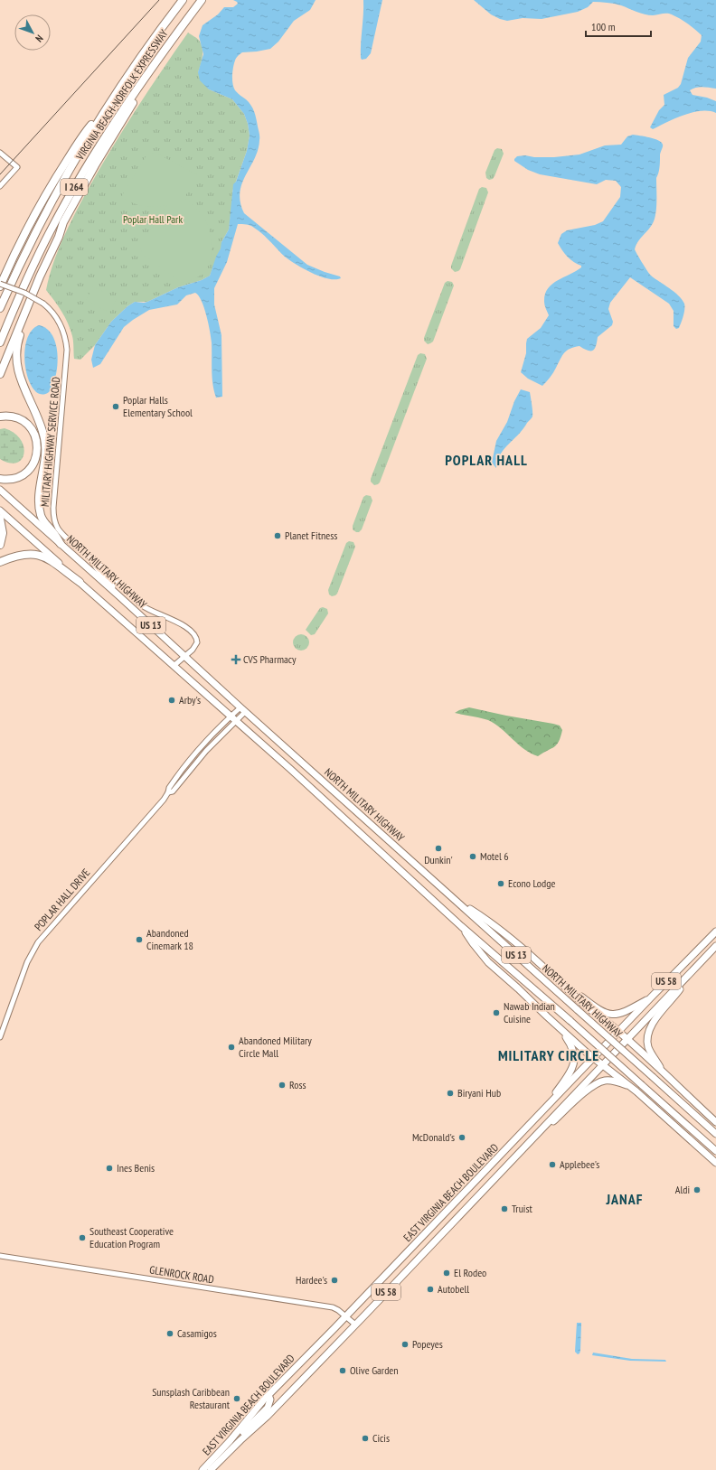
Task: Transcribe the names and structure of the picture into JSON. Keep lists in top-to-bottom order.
{
  "streets": {
    "highway": ["VIRGINIA BEACH-NORFOLK EXPRESSWAY", "I 264"],
    "main road": [
      "NORTH MILITARY HIGHWAY",
      "US 13",
      "US 58",
      "EAST VIRGINIA BEACH BOULEVARD"
    ],
    "street": ["MILITARY HIGHWAY SERVICE ROAD", "POPLAR HALL DRIVE", "GLENROCK ROAD"]
  },
  "crossings": [
    ["MILITARY HIGHWAY SERVICE ROAD", "NORTH MILITARY HIGHWAY"],
    ["NORTH MILITARY HIGHWAY", "POPLAR HALL DRIVE"],
    ["EAST VIRGINIA BEACH BOULEVARD", "GLENROCK ROAD"]
  ],
  "districts": ["POPLAR HALL", "MILITARY CIRCLE", "JANAF"],
  "parks": ["Poplar Hall Park"],
  "places": {
    "other": [
      "Poplar Halls Elementary School",
      "Planet Fitness",
      "Arby's",
      "Dunkin'",
      "Motel 6",
      "Econo Lodge",
      "Abandoned Cinemark 18",
      "Nawab Indian Cuisine",
      "Abandoned Military Circle Mall",
      "Ross",
      "Biryani Hub",
      "McDonald's",
      "Applebee's",
      "Ines Benis",
      "Aldi",
      "Truist",
      "Southeast Cooperative Education Program",
      "El Rodeo",
      "Hardee's",
      "Autobell",
      "Casamigos",
      "Popeyes",
      "Olive Garden",
      "Sunsplash Caribbean Restaurant",
      "Cicis"
    ],
    "health": ["CVS Pharmacy"]
  },
  "scale_bar": "100 m",
  "north": "bottom right"
}
